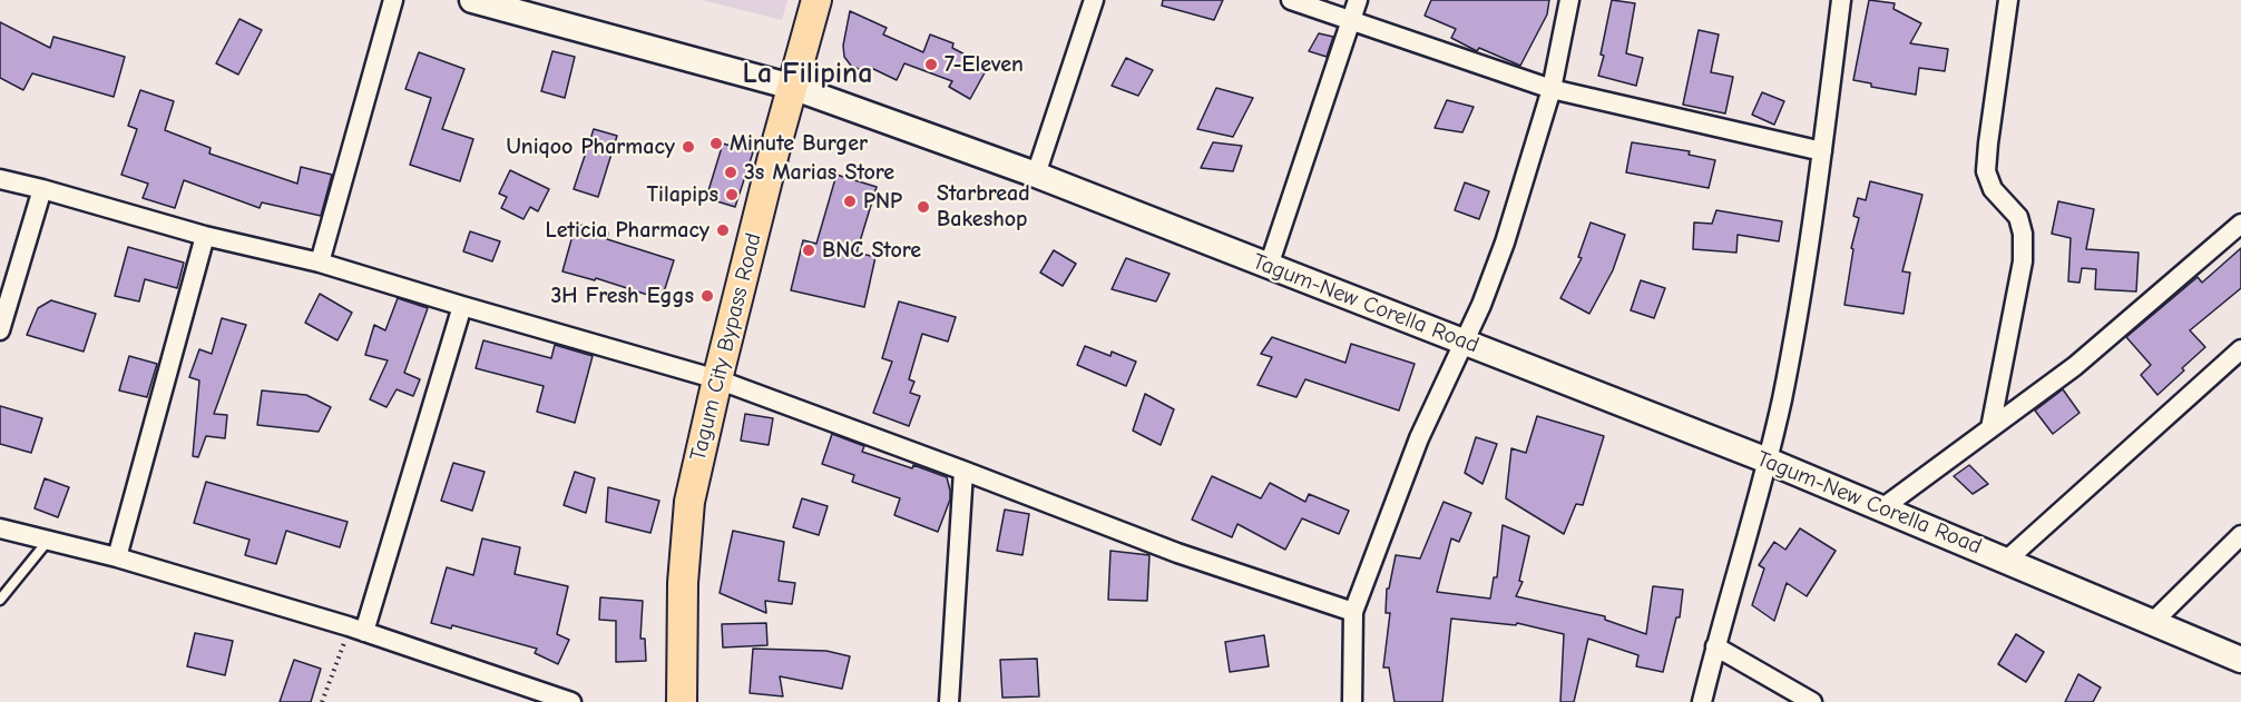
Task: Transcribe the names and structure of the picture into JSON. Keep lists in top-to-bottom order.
{
  "streets": {
    "main road": ["Tagum-New Corella Road", "Tagum City Bypass Road"]
  },
  "crossings": [
    ["Tagum-New Corella Road", "Tagum City Bypass Road"]
  ],
  "districts": ["La Filipina"],
  "places": [
    "7-Eleven",
    "Minute Burger",
    "Uniqoo Pharmacy",
    "3s Marias Store",
    "Tilapips",
    "PNP",
    "Starbread Bakeshop",
    "Leticia Pharmacy",
    "BNC Store",
    "3H Fresh Eggs"
  ]
}
